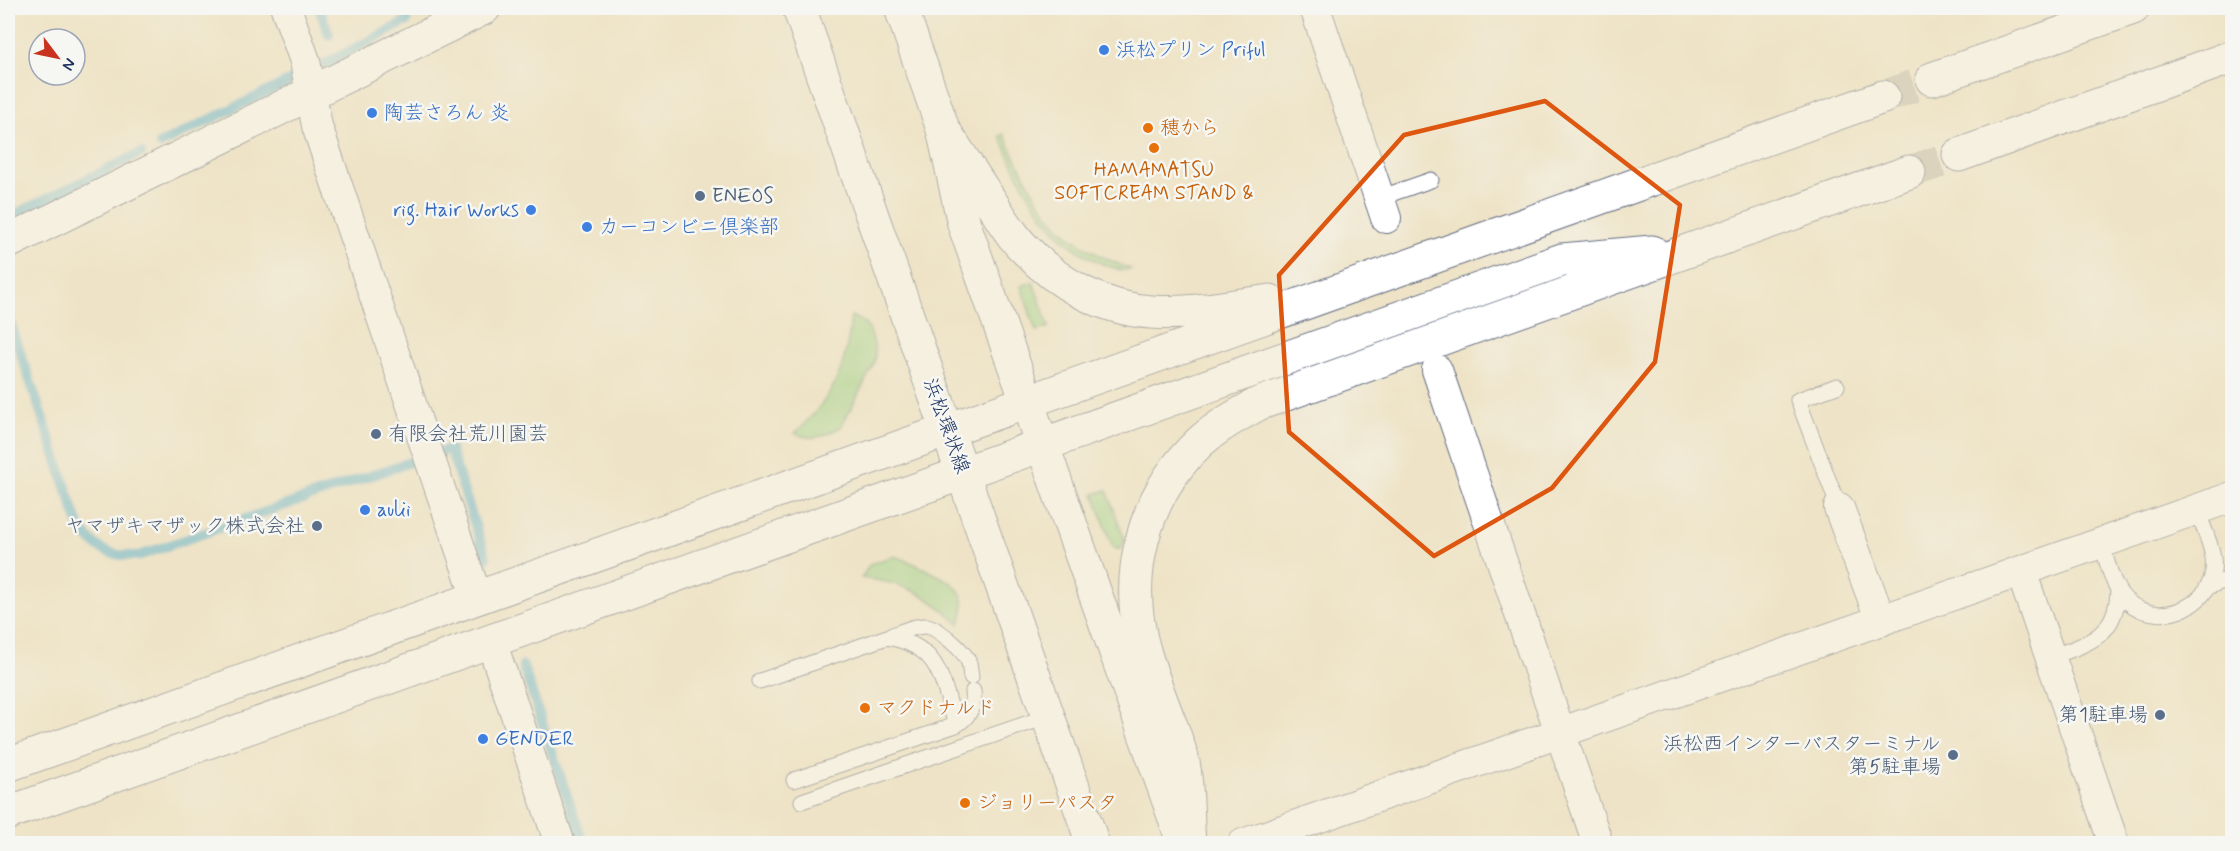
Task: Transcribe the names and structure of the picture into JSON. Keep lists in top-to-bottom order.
{
  "streets": {
    "main road": ["浜松環状線"]
  },
  "places": [
    "浜松プリン Priful",
    "陶芸さろん 炎",
    "穂から",
    "HAMAMATSU SOFTCREAM STAND &",
    "ENEOS",
    "rig. Hair Works",
    "カーコンビニ倶楽部",
    "有限会社荒川園芸",
    "aulii",
    "ヤマザキマザック株式会社",
    "マクドナルド",
    "第1駐車場",
    "GENDER",
    "浜松西インターバスターミナル 第5駐車場",
    "ジョリーパスタ"
  ],
  "north": "bottom right"
}
